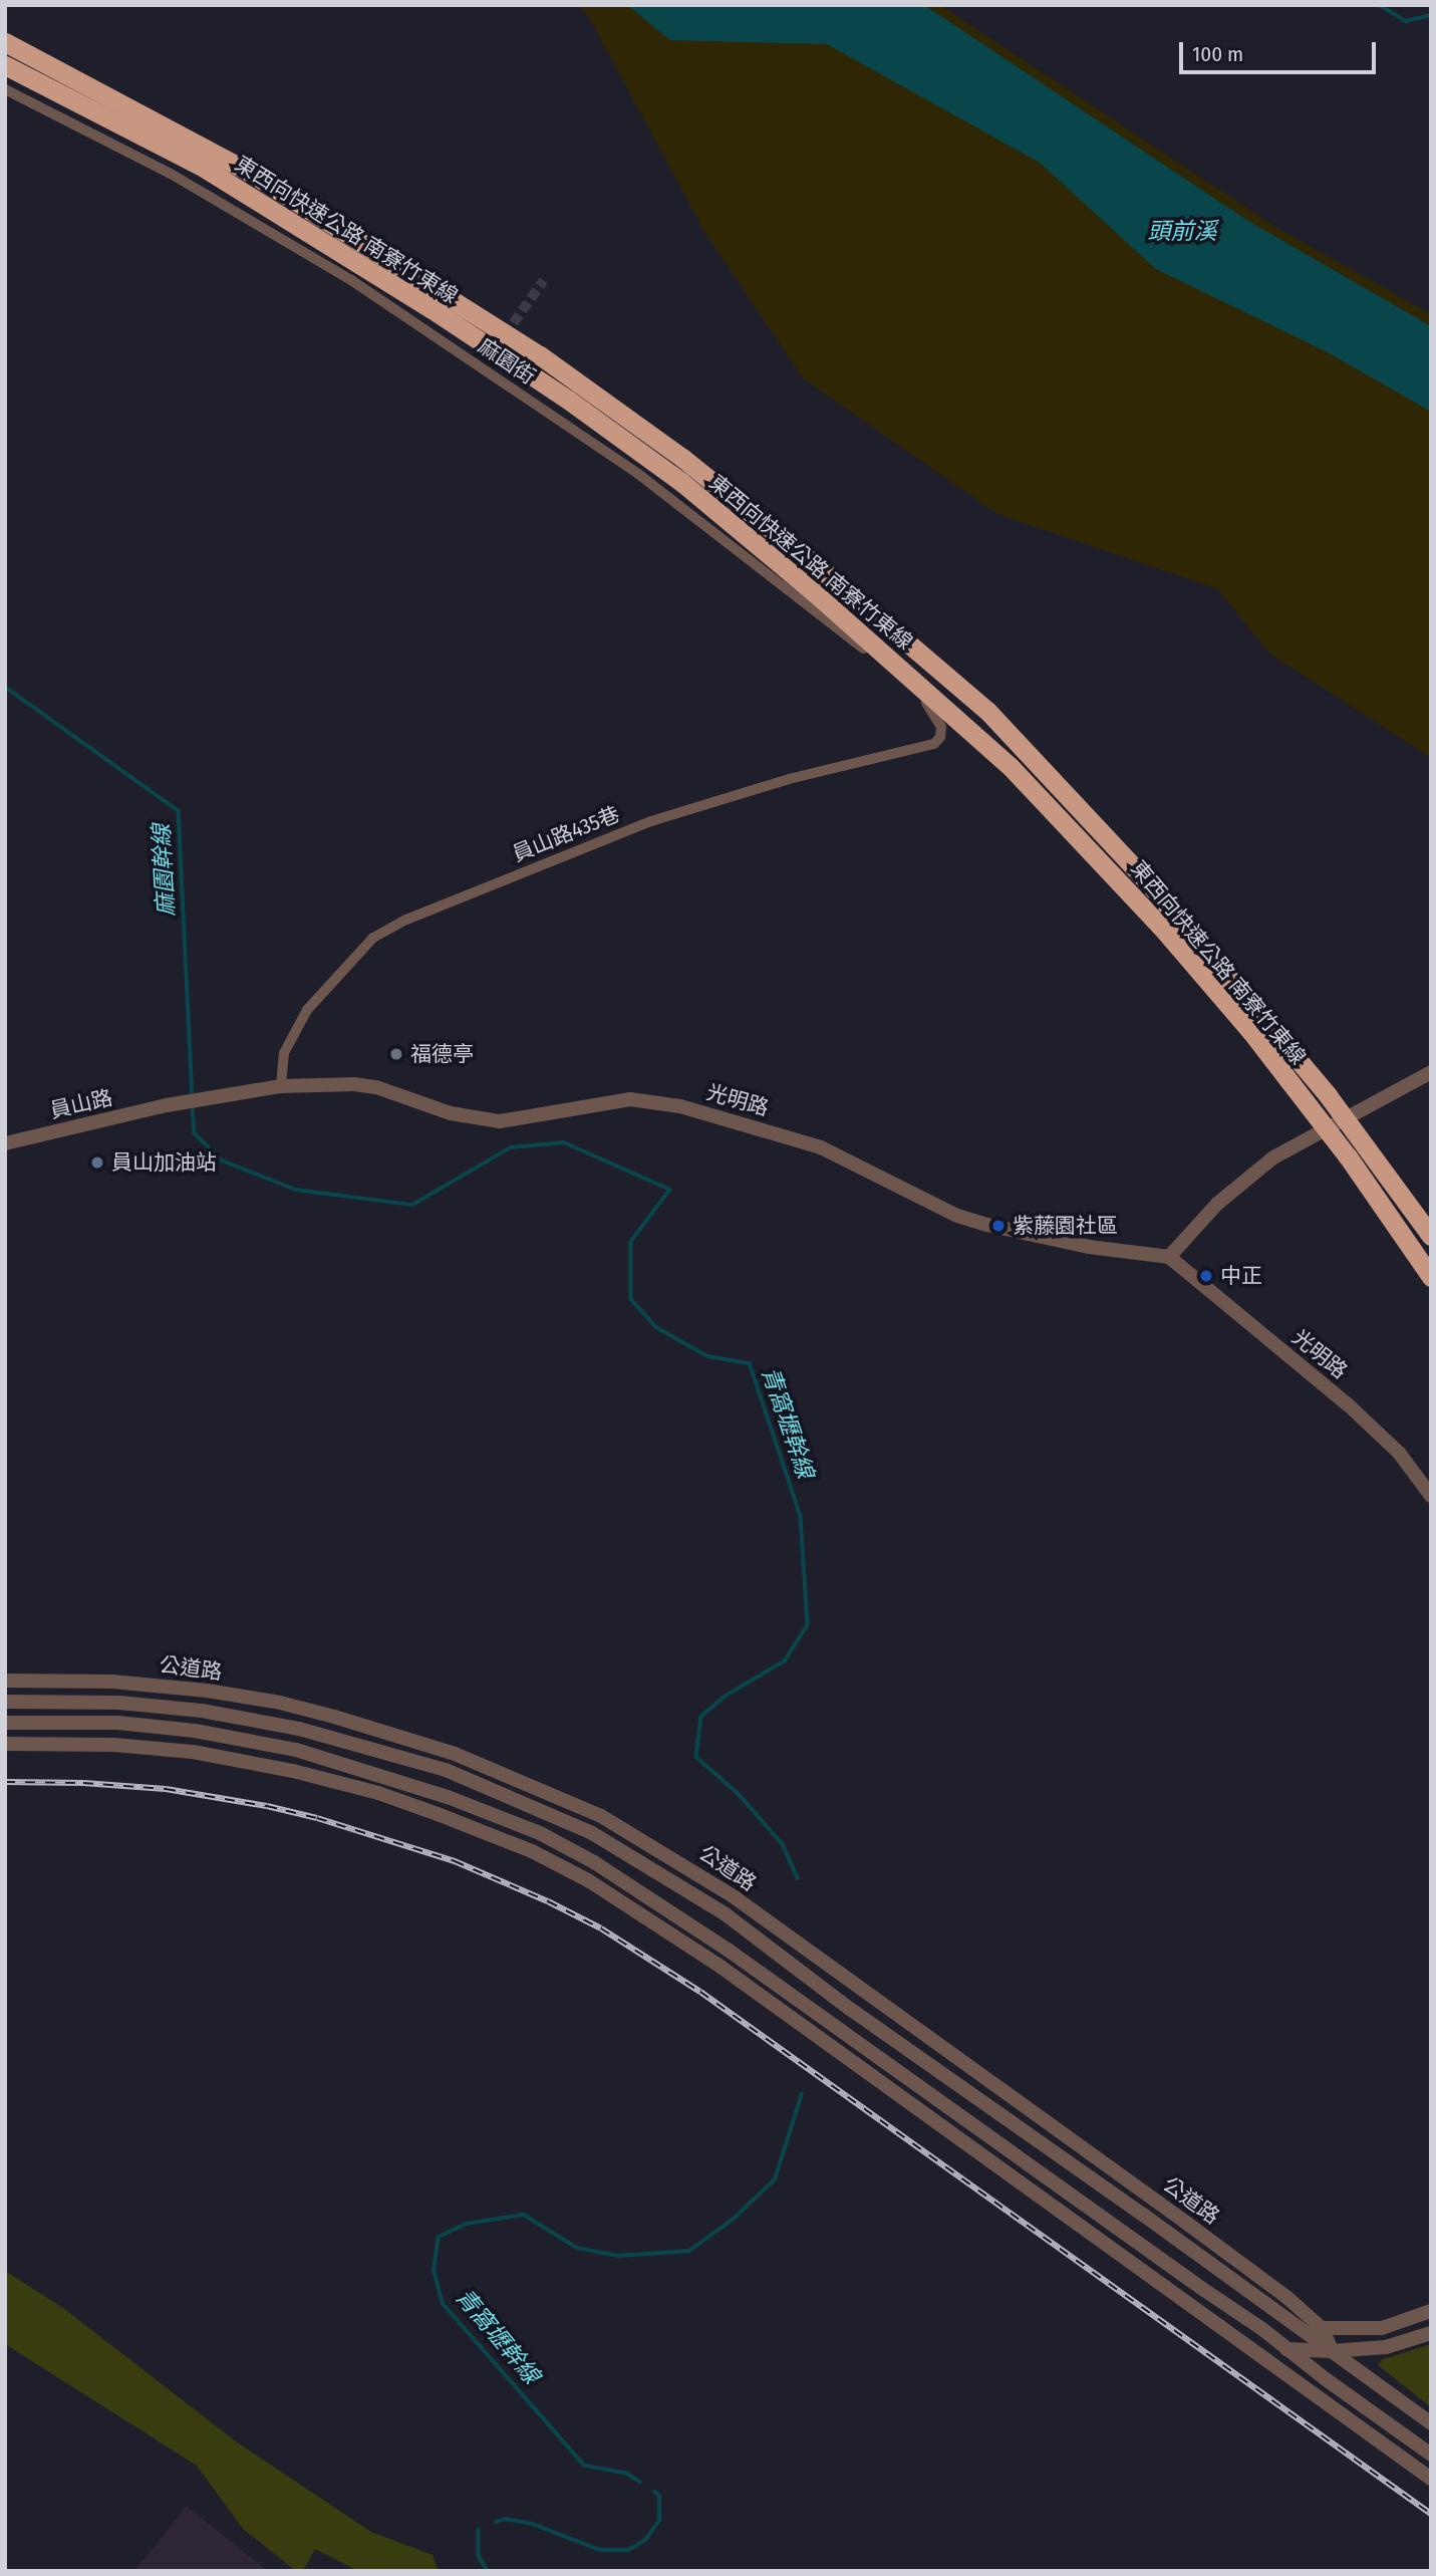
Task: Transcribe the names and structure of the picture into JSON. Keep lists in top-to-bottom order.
{
  "streets": {
    "highway": ["東西向快速公路 南寮竹東線"],
    "street": [
      "麻園街",
      "員山路435巷",
      "光明路",
      "員山路",
      "公道路"
    ]
  },
  "crossings": [
    ["麻園街", "員山路435巷"],
    ["員山路435巷", "光明路"],
    ["員山路435巷", "員山路"],
    ["光明路", "員山路"]
  ],
  "water": ["頭前溪", "麻園幹線", "青窩壢幹線"],
  "places": [
    "福德亭",
    "員山加油站",
    "紫藤園社區",
    "中正"
  ],
  "scale_bar": "100 m"
}
